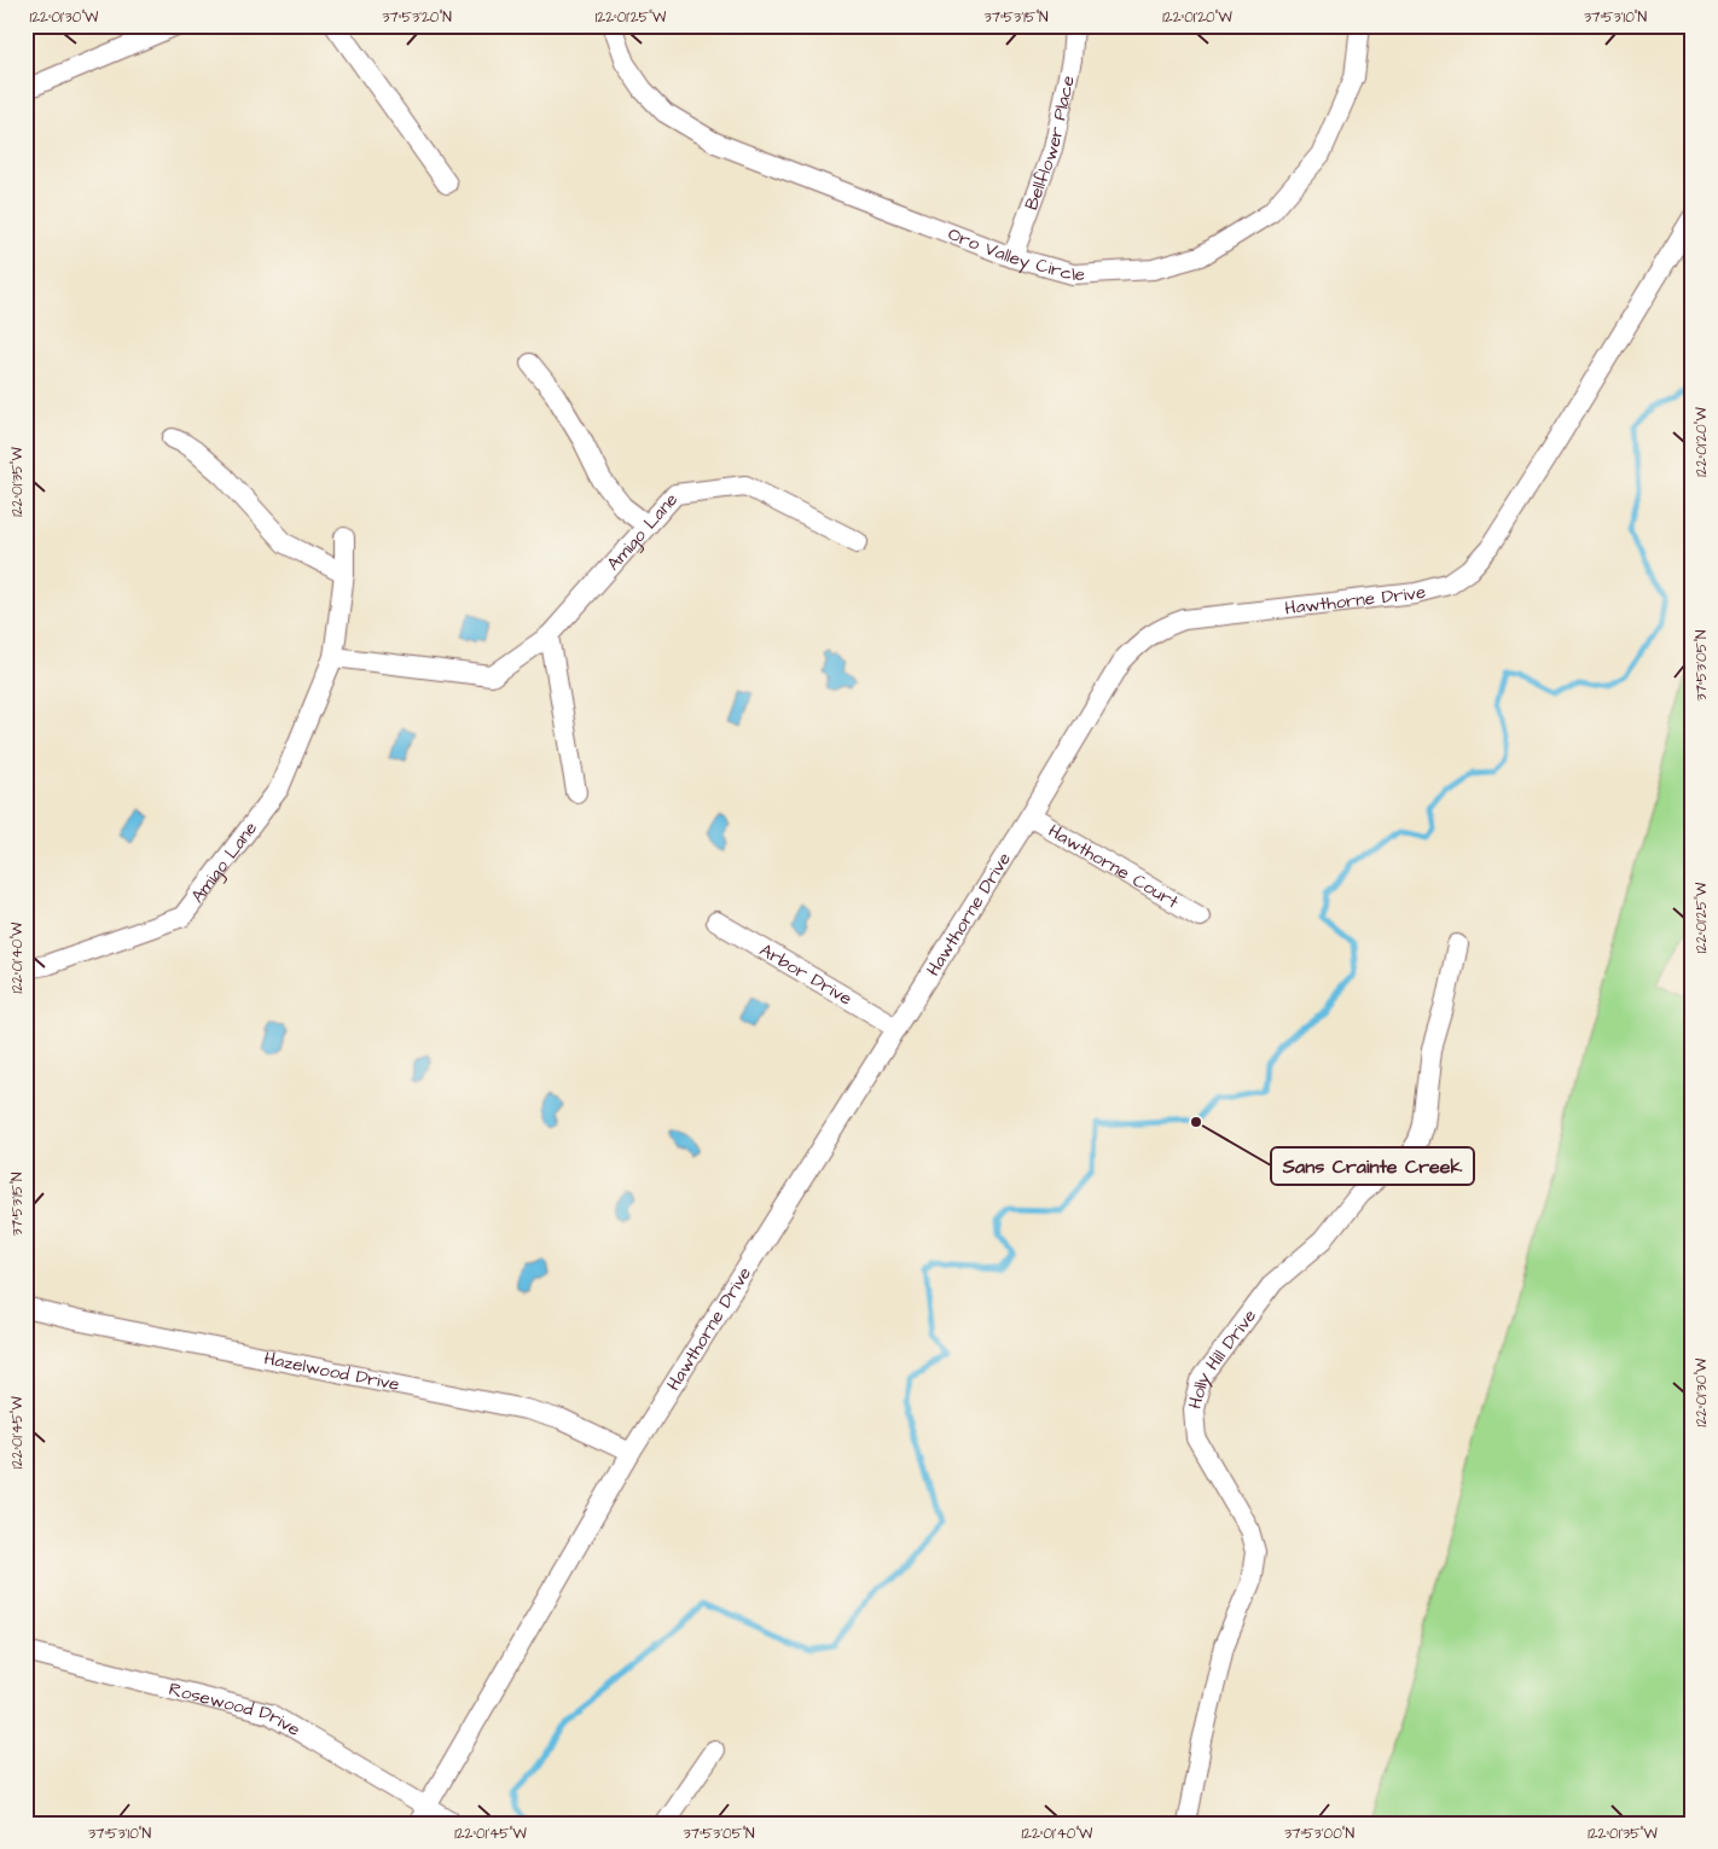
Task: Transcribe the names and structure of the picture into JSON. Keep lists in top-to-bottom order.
{
  "streets": {
    "street": [
      "Bellflower Place",
      "Oro Valley Circle",
      "Amigo Lane",
      "Hawthorne Drive",
      "Hawthorne Court",
      "Arbor Drive",
      "Holly Hill Drive",
      "Hazelwood Drive",
      "Rosewood Drive"
    ]
  },
  "crossings": [
    ["Bellflower Place", "Oro Valley Circle"],
    ["Hawthorne Drive", "Hawthorne Court"],
    ["Hawthorne Drive", "Arbor Drive"],
    ["Hawthorne Drive", "Hazelwood Drive"],
    ["Hawthorne Drive", "Rosewood Drive"]
  ],
  "places": ["Sans Crainte Creek"],
  "coordinates": [
    "122°01'30\"W",
    "37°53'20\"N",
    "122°01'25\"W",
    "37°53'15\"N",
    "122°01'20\"W",
    "37°53'10\"N",
    "122°01'35\"W",
    "37°53'05\"N",
    "122°01'40\"W",
    "122°01'45\"W",
    "37°53'00\"N"
  ]
}
